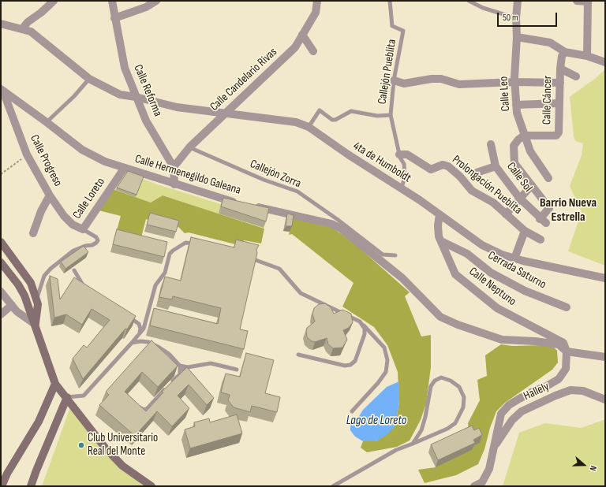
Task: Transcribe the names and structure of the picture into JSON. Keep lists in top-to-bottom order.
{
  "streets": {
    "street": [
      "Calle Candelario Rivas",
      "Calle Reforma",
      "Calle Leo",
      "Calle Cáncer",
      "Calle Progreso",
      "4ta de Humboldt",
      "Calle Hermenegildo Galeana",
      "Calle Sol",
      "Prolongación Pueblita",
      "Calle Loreto",
      "Cerrada Saturno",
      "Calle Neptuno",
      "Hallely"
    ],
    "lane": ["Callejón Pueblita", "Callejón Zorra"]
  },
  "crossings": [
    ["Callejón Pueblita", "4ta de Humboldt"],
    ["Callejón Pueblita", "Prolongación Pueblita"],
    ["Calle Candelario Rivas", "Calle Reforma"],
    ["Calle Candelario Rivas", "4ta de Humboldt"],
    ["Calle Candelario Rivas", "Callejón Zorra"],
    ["Calle Reforma", "4ta de Humboldt"],
    ["Calle Reforma", "Calle Hermenegildo Galeana"],
    ["Calle Leo", "Calle Cáncer"],
    ["Calle Progreso", "Calle Hermenegildo Galeana"],
    ["Calle Progreso", "Calle Loreto"],
    ["4ta de Humboldt", "Calle Neptuno"],
    ["Callejón Zorra", "Calle Hermenegildo Galeana"],
    ["Calle Hermenegildo Galeana", "Calle Loreto"],
    ["Calle Hermenegildo Galeana", "Calle Neptuno"],
    ["Cerrada Saturno", "Calle Neptuno"]
  ],
  "districts": ["Barrio Nueva Estrella"],
  "water": ["Lago de Loreto"],
  "places": ["Club Universitario Real del Monte"],
  "scale_bar": "50 m",
  "north": "right"
}
